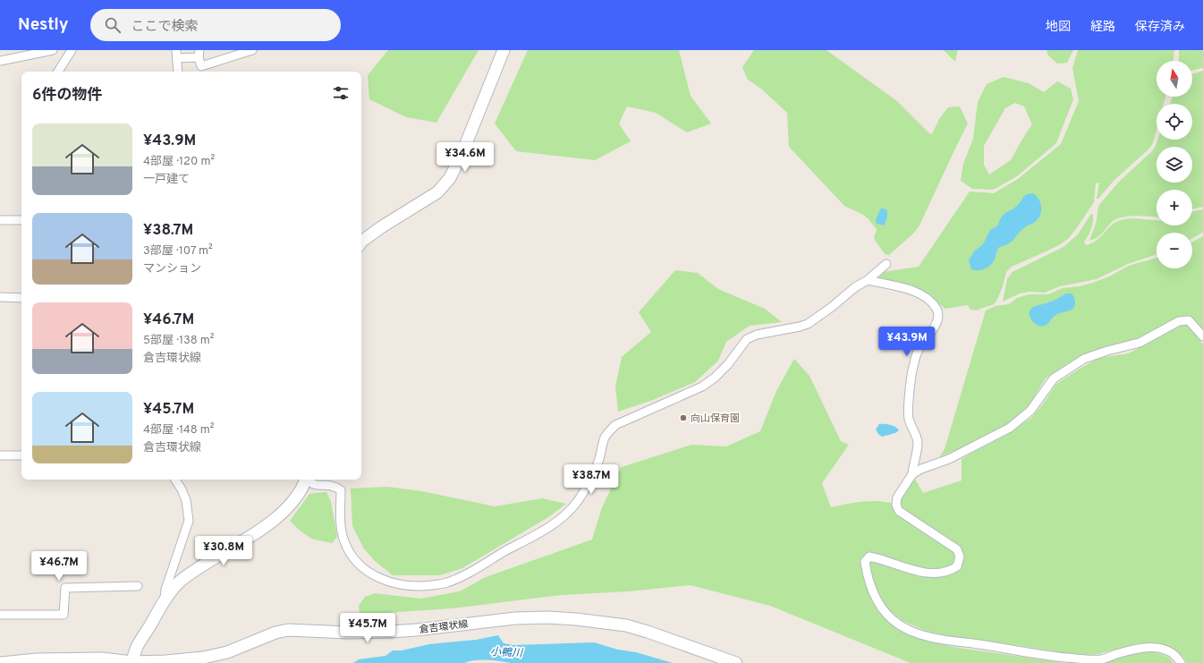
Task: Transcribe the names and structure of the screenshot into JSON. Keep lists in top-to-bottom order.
{
  "streets": {
    "main road": ["倉吉環状線"]
  },
  "water": ["小鴨川"],
  "places": ["向山保育園"],
  "north": "top",
  "page": {
    "header": "Nestly",
    "search": "ここで検索",
    "nav": ["地図", "経路", "保存済み"],
    "map_buttons": ["+", "−"],
    "heading": "6件の物件",
    "list": [
      {
        "name": "¥43.9M",
        "note": "4部屋 · 120 m² · 一戸建て"
      },
      {
        "name": "¥38.7M",
        "note": "3部屋 · 107 m² · マンション"
      },
      {
        "name": "¥46.7M",
        "note": "5部屋 · 138 m² · 倉吉環状線"
      },
      {
        "name": "¥45.7M",
        "note": "4部屋 · 148 m² · 倉吉環状線"
      }
    ],
    "price": [
      "¥34.6M",
      "¥43.9M",
      "¥38.7M",
      "¥30.8M",
      "¥46.7M",
      "¥45.7M"
    ]
  }
}
